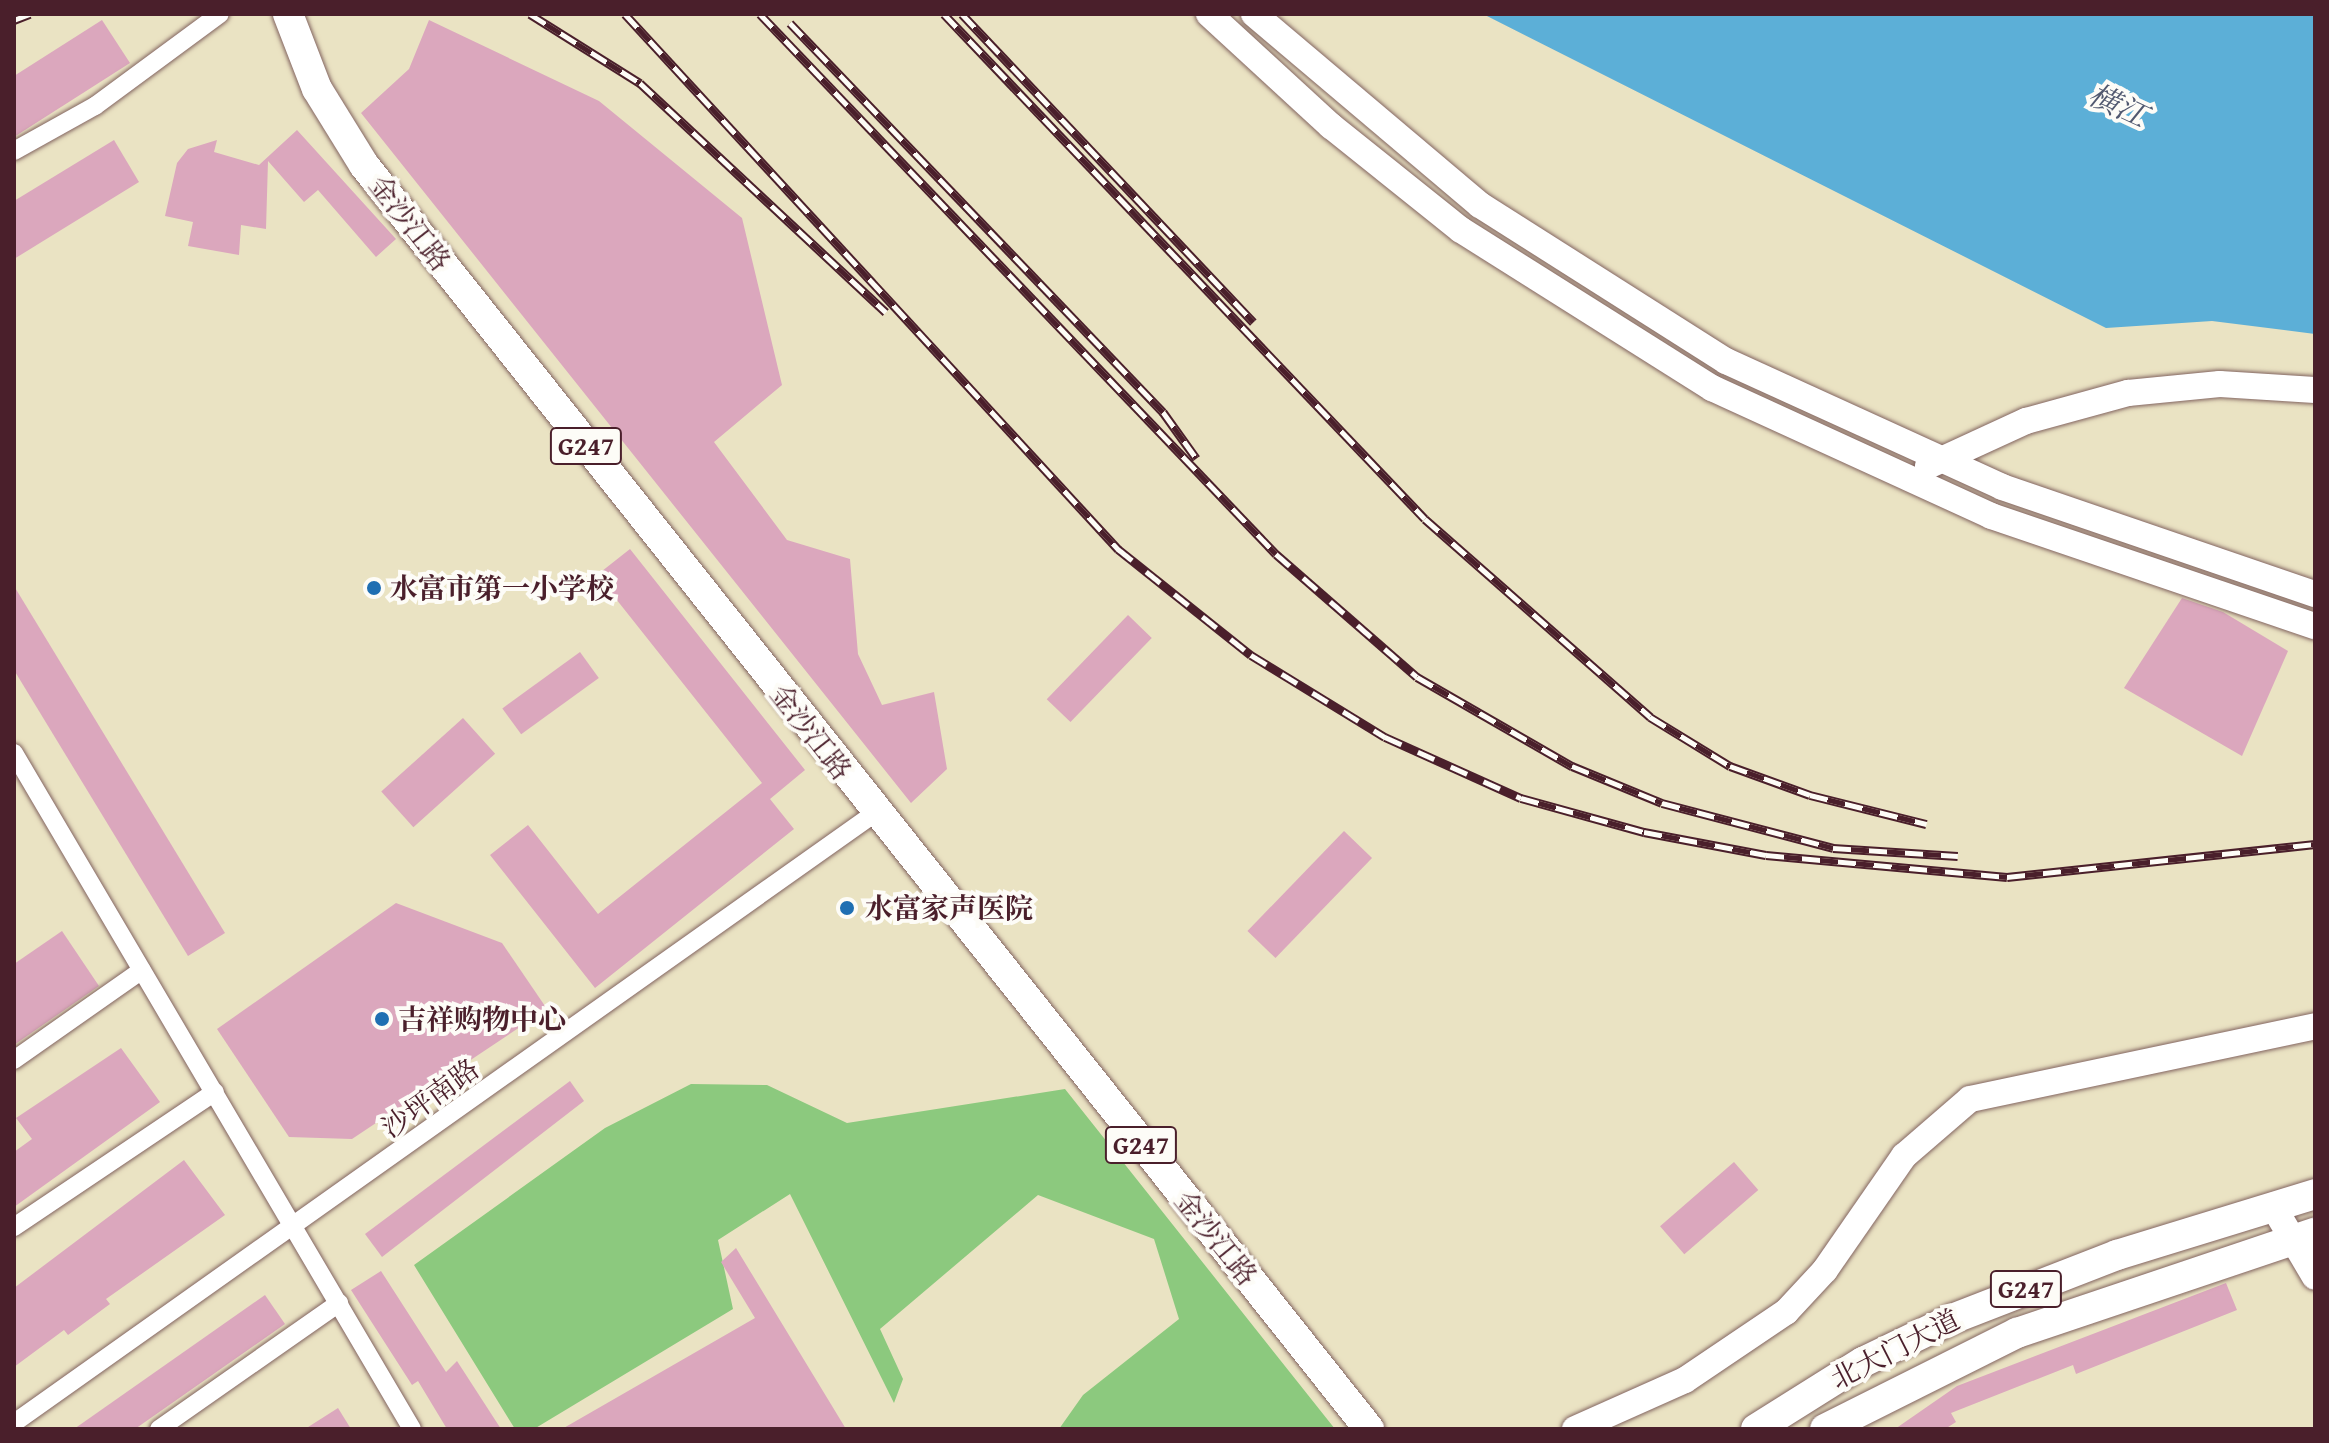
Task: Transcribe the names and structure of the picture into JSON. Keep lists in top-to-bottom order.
{
  "streets": {
    "highway": ["金沙江路", "G247", "北大门大道"],
    "street": ["沙坪南路"]
  },
  "crossings": [
    ["金沙江路", "沙坪南路"]
  ],
  "water": ["横江"],
  "places": ["水富市第一小学校", "水富家声医院", "吉祥购物中心"]
}
